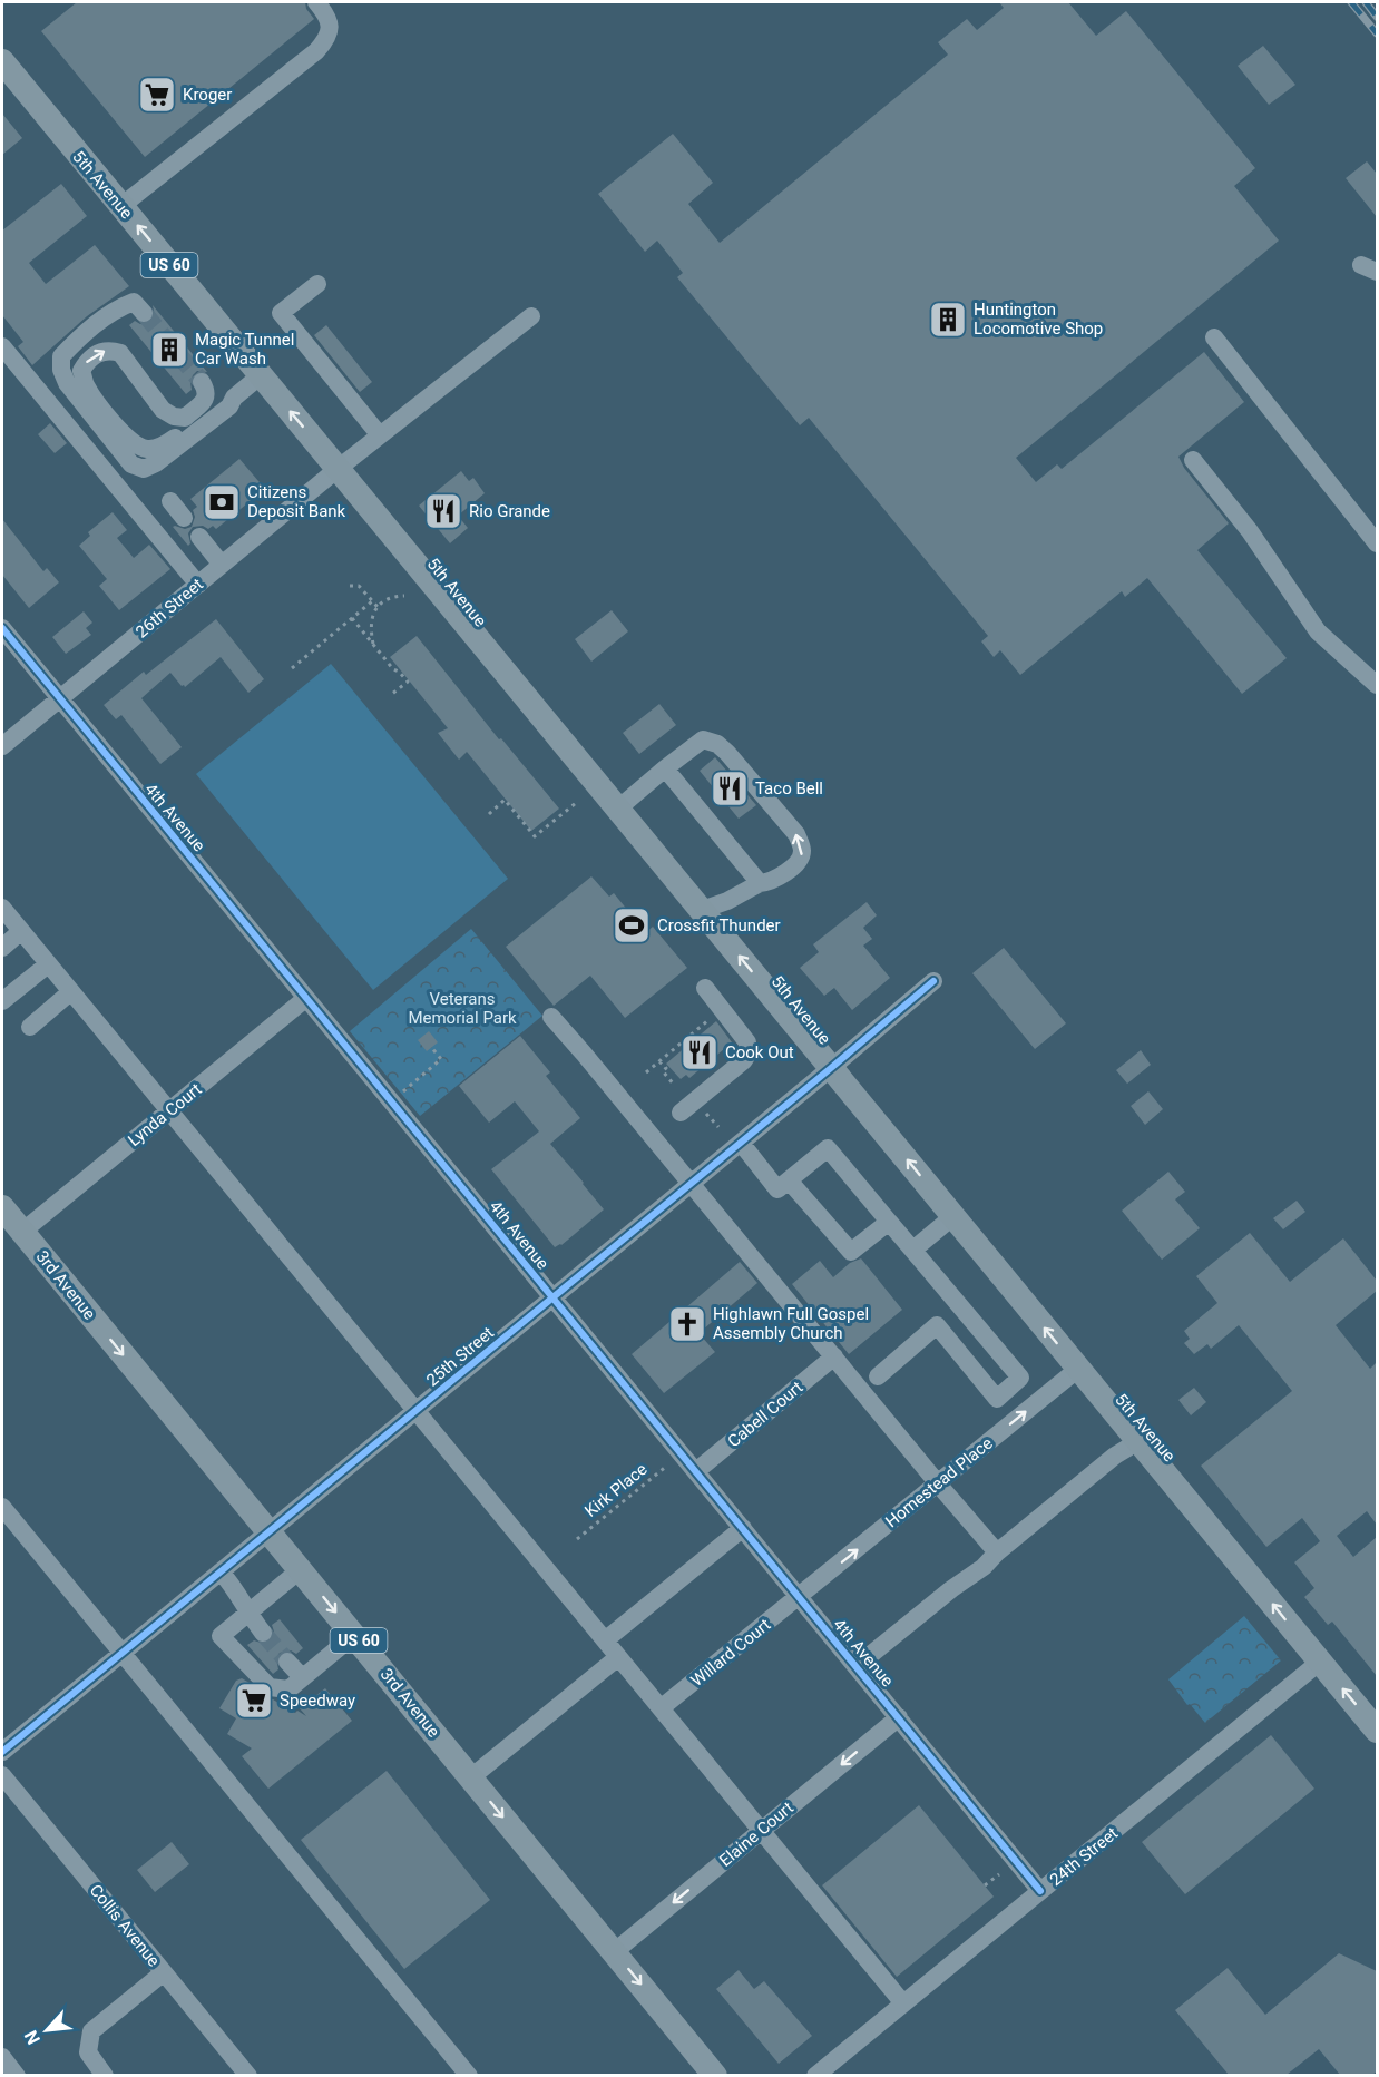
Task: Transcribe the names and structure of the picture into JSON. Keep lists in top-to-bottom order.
{
  "streets": {
    "main road": ["5th Avenue", "US 60", "3rd Avenue"],
    "street": [
      "26th Street",
      "4th Avenue",
      "Lynda Court",
      "25th Street",
      "Cabell Court",
      "Homestead Place",
      "Willard Court",
      "Elaine Court",
      "24th Street",
      "Collis Avenue"
    ],
    "path": ["Kirk Place"]
  },
  "crossings": [
    ["5th Avenue", "26th Street"],
    ["5th Avenue", "25th Street"],
    ["5th Avenue", "Homestead Place"],
    ["5th Avenue", "24th Street"],
    ["26th Street", "4th Avenue"],
    ["4th Avenue", "Lynda Court"],
    ["4th Avenue", "25th Street"],
    ["4th Avenue", "Cabell Court"],
    ["4th Avenue", "Homestead Place"],
    ["4th Avenue", "Willard Court"],
    ["4th Avenue", "Elaine Court"],
    ["4th Avenue", "24th Street"],
    ["Lynda Court", "3rd Avenue"],
    ["3rd Avenue", "25th Street"],
    ["3rd Avenue", "Elaine Court"],
    ["Homestead Place", "Willard Court"]
  ],
  "one_way": ["5th Avenue", "3rd Avenue", "Elaine Court"],
  "parks": ["Veterans Memorial Park"],
  "places": {
    "supermarket": ["Kroger", "Speedway"],
    "building": ["Huntington Locomotive Shop", "Magic Tunnel Car Wash"],
    "bank": ["Citizens Deposit Bank"],
    "restaurant": ["Rio Grande", "Taco Bell", "Cook Out"],
    "sports": ["Crossfit Thunder"],
    "church": ["Highlawn Full Gospel Assembly Church"]
  },
  "north": "bottom left"
}
